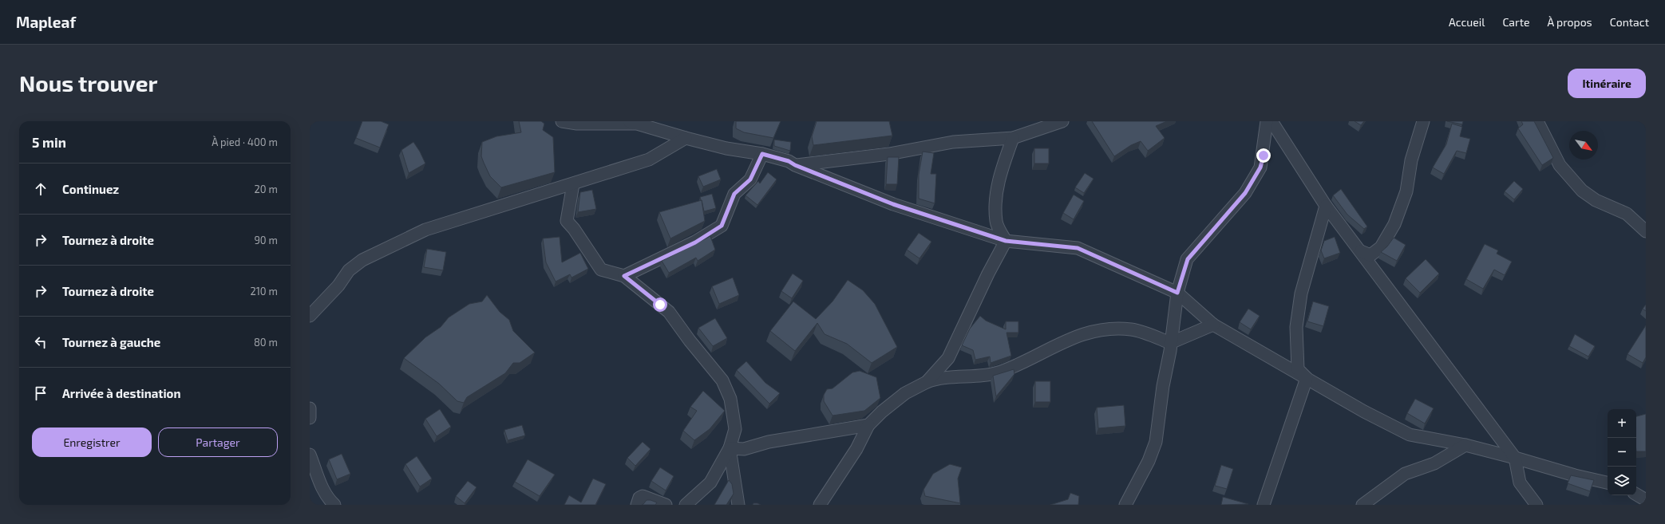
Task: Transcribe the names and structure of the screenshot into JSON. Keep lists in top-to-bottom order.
{
  "north": "bottom right",
  "page": {
    "header": "Mapleaf",
    "nav": [
      "Accueil",
      "Carte",
      "À propos",
      "Contact"
    ],
    "buttons": [
      "Itinéraire",
      ["Enregistrer", "Partager"]
    ],
    "title": "Nous trouver",
    "heading": ["5 min", "À pied · 400 m"],
    "list": [
      ["Continuez", "20 m"],
      ["Tournez à droite", "90 m"],
      ["Tournez à droite", "210 m"],
      ["Tournez à gauche", "80 m"],
      "Arrivée à destination"
    ],
    "map_buttons": ["+", "−"]
  }
}
